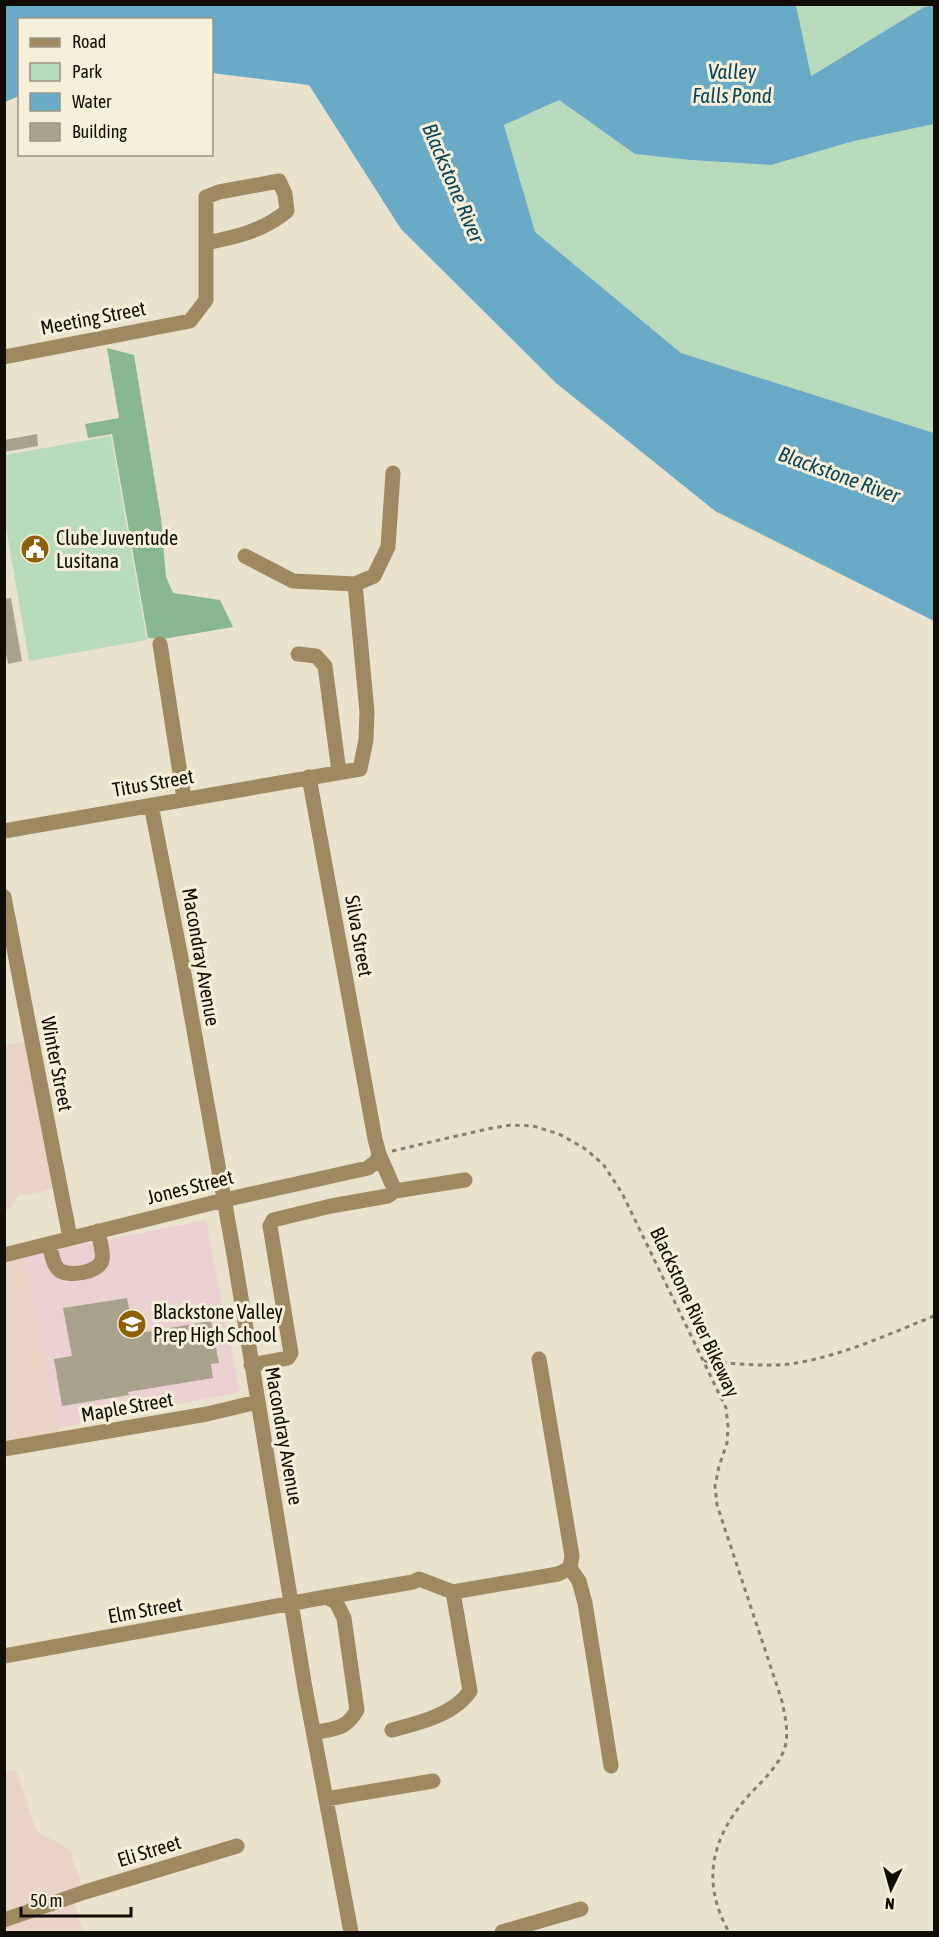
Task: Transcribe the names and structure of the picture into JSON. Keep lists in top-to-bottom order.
{
  "streets": {
    "street": [
      "Meeting Street",
      "Titus Street",
      "Silva Street",
      "Macondray Avenue",
      "Winter Street",
      "Jones Street",
      "Maple Street",
      "Elm Street",
      "Eli Street"
    ],
    "path": ["Blackstone River Bikeway"]
  },
  "crossings": [
    ["Titus Street", "Silva Street"],
    ["Titus Street", "Macondray Avenue"],
    ["Silva Street", "Jones Street"],
    ["Silva Street", "Blackstone River Bikeway"],
    ["Macondray Avenue", "Jones Street"],
    ["Macondray Avenue", "Maple Street"],
    ["Macondray Avenue", "Elm Street"],
    ["Winter Street", "Jones Street"],
    ["Jones Street", "Blackstone River Bikeway"]
  ],
  "water": ["Valley Falls Pond", "Blackstone River"],
  "places": {
    "public building": ["Clube Juventude Lusitana"],
    "school or university": ["Blackstone Valley Prep High School"]
  },
  "legend": [
    "Road",
    "Park",
    "Water",
    "Building"
  ],
  "scale_bar": "50 m",
  "north": "bottom"
}
